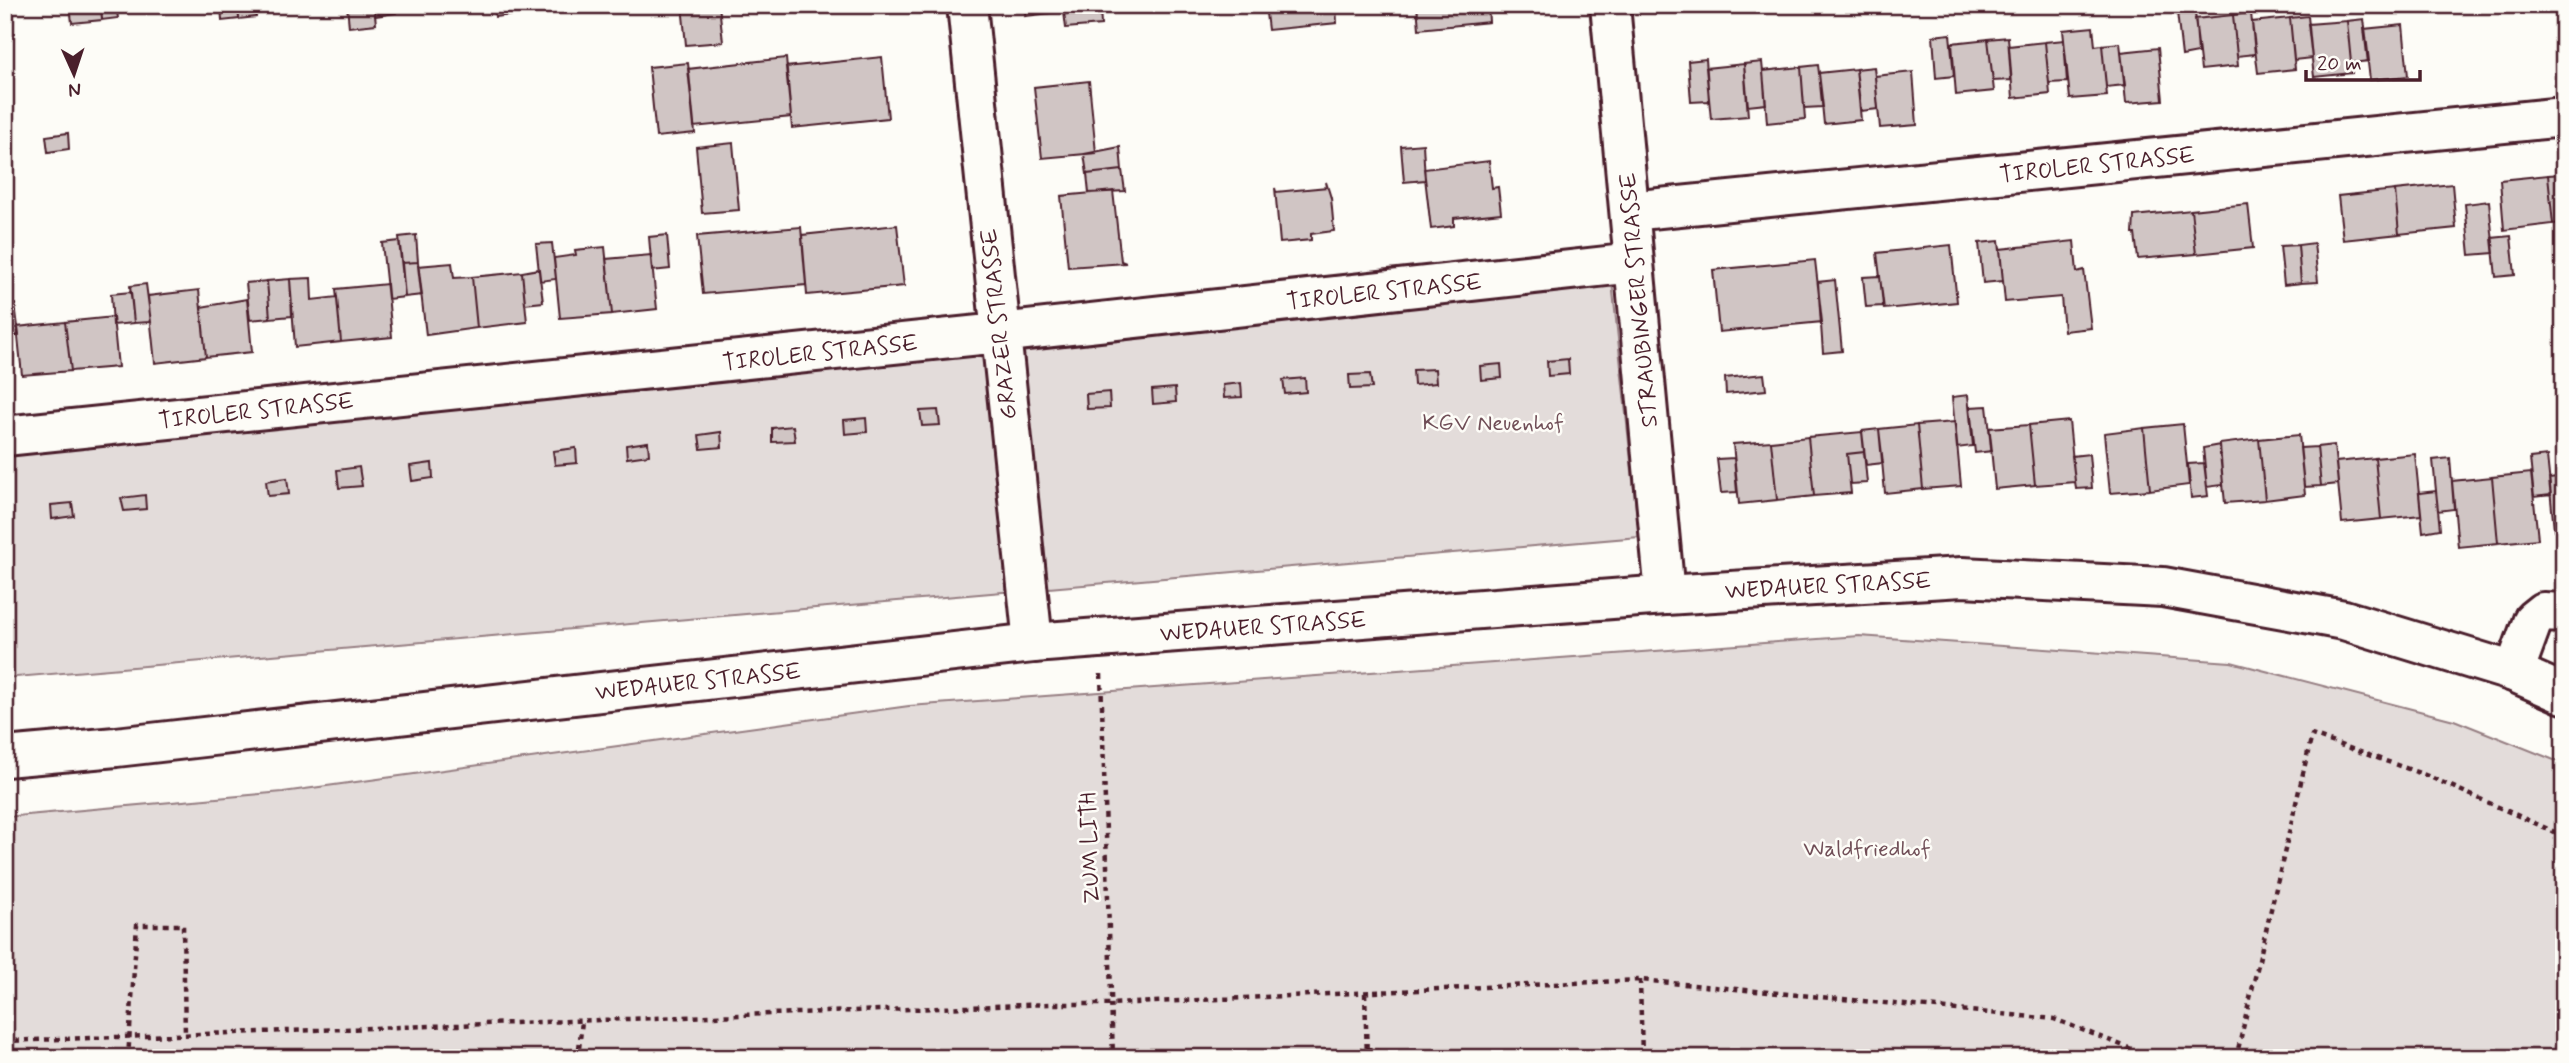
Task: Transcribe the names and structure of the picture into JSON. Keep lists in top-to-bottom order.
{
  "streets": {
    "street": [
      "TIROLER STRASSE",
      "STRAUBINGER STRASSE",
      "GRAZER STRASSE",
      "WEDAUER STRASSE"
    ],
    "path": ["ZUM LITH"]
  },
  "crossings": [
    ["TIROLER STRASSE", "STRAUBINGER STRASSE"],
    ["TIROLER STRASSE", "GRAZER STRASSE"],
    ["STRAUBINGER STRASSE", "WEDAUER STRASSE"],
    ["GRAZER STRASSE", "WEDAUER STRASSE"],
    ["WEDAUER STRASSE", "ZUM LITH"]
  ],
  "parks": ["KGV Neuenhof", "Waldfriedhof"],
  "scale_bar": "20 m",
  "north": "bottom"
}
